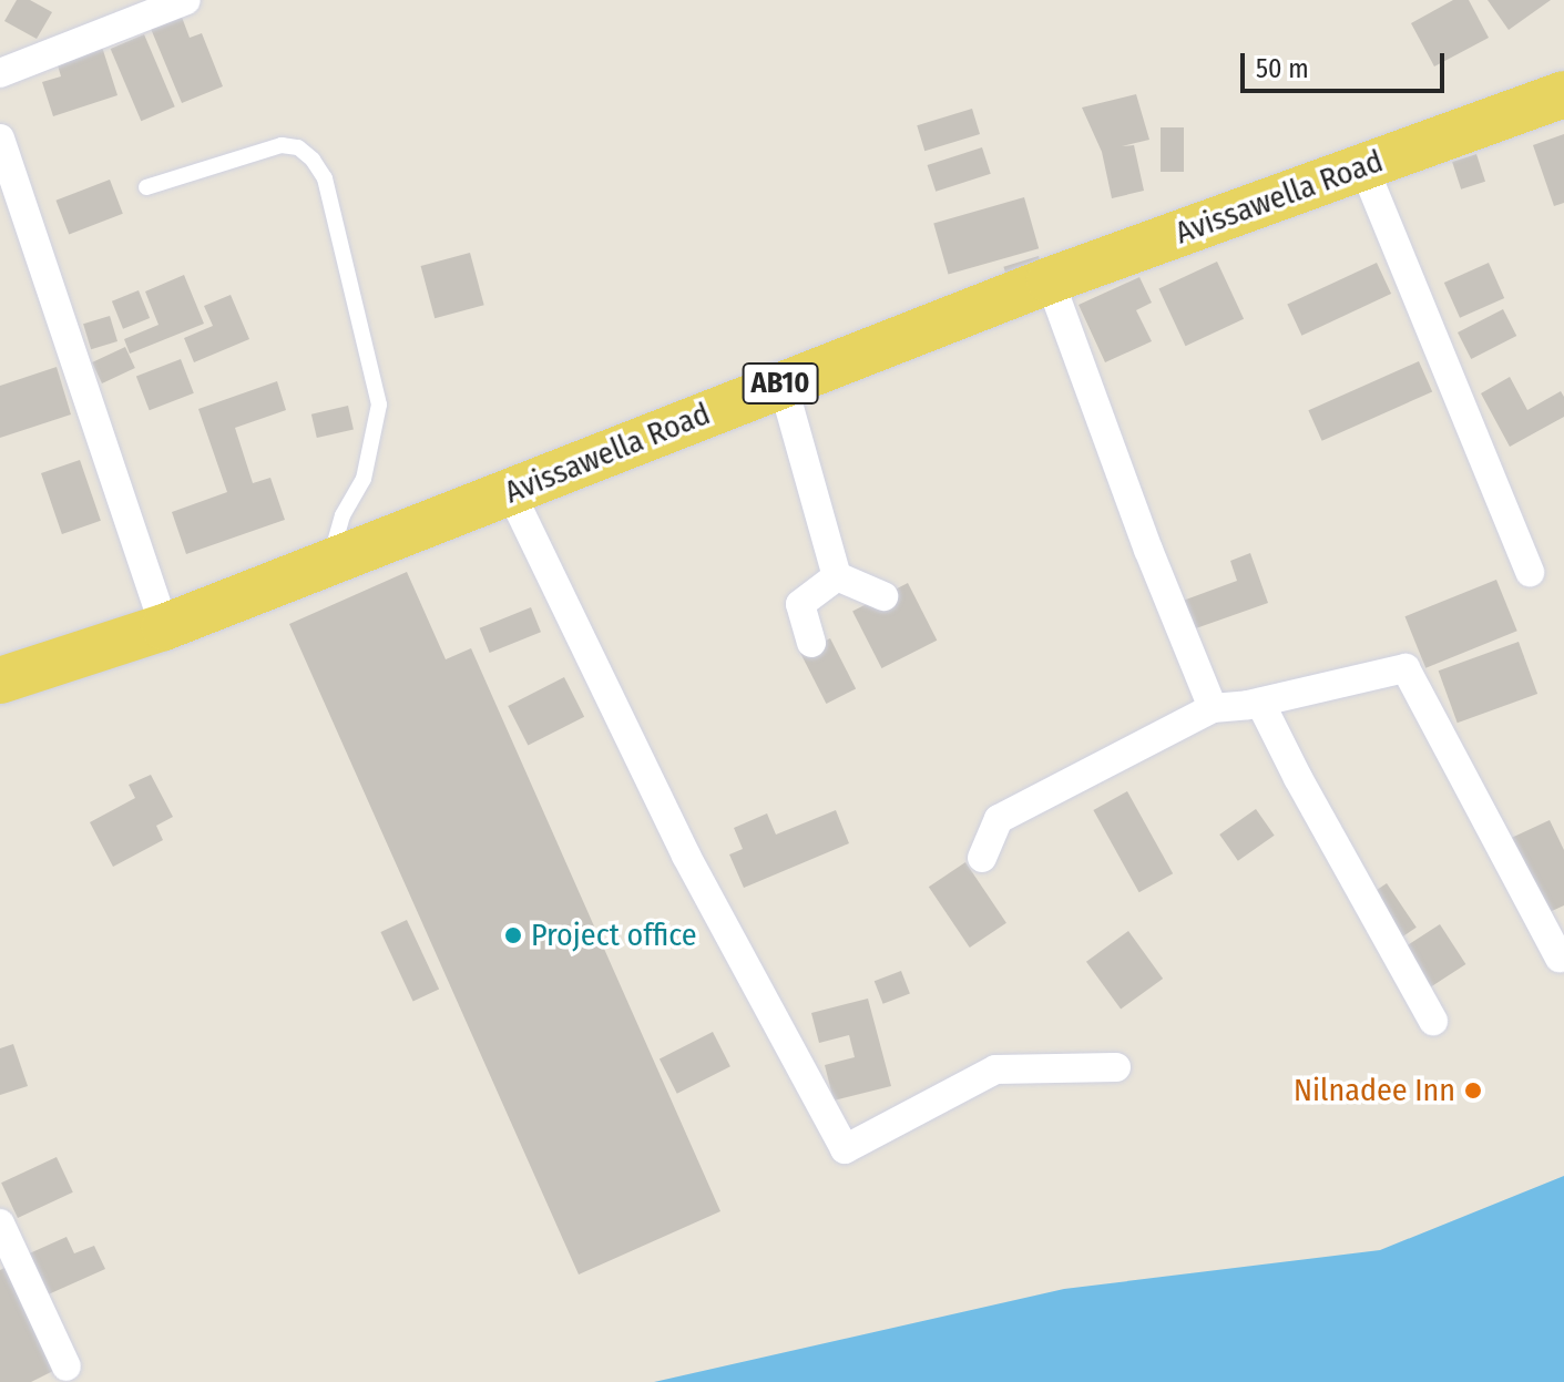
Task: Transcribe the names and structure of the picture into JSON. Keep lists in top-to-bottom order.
{
  "streets": {
    "main road": ["Avissawella Road", "AB10"]
  },
  "places": ["Project office", "Nilnadee Inn"],
  "scale_bar": "50 m"
}
